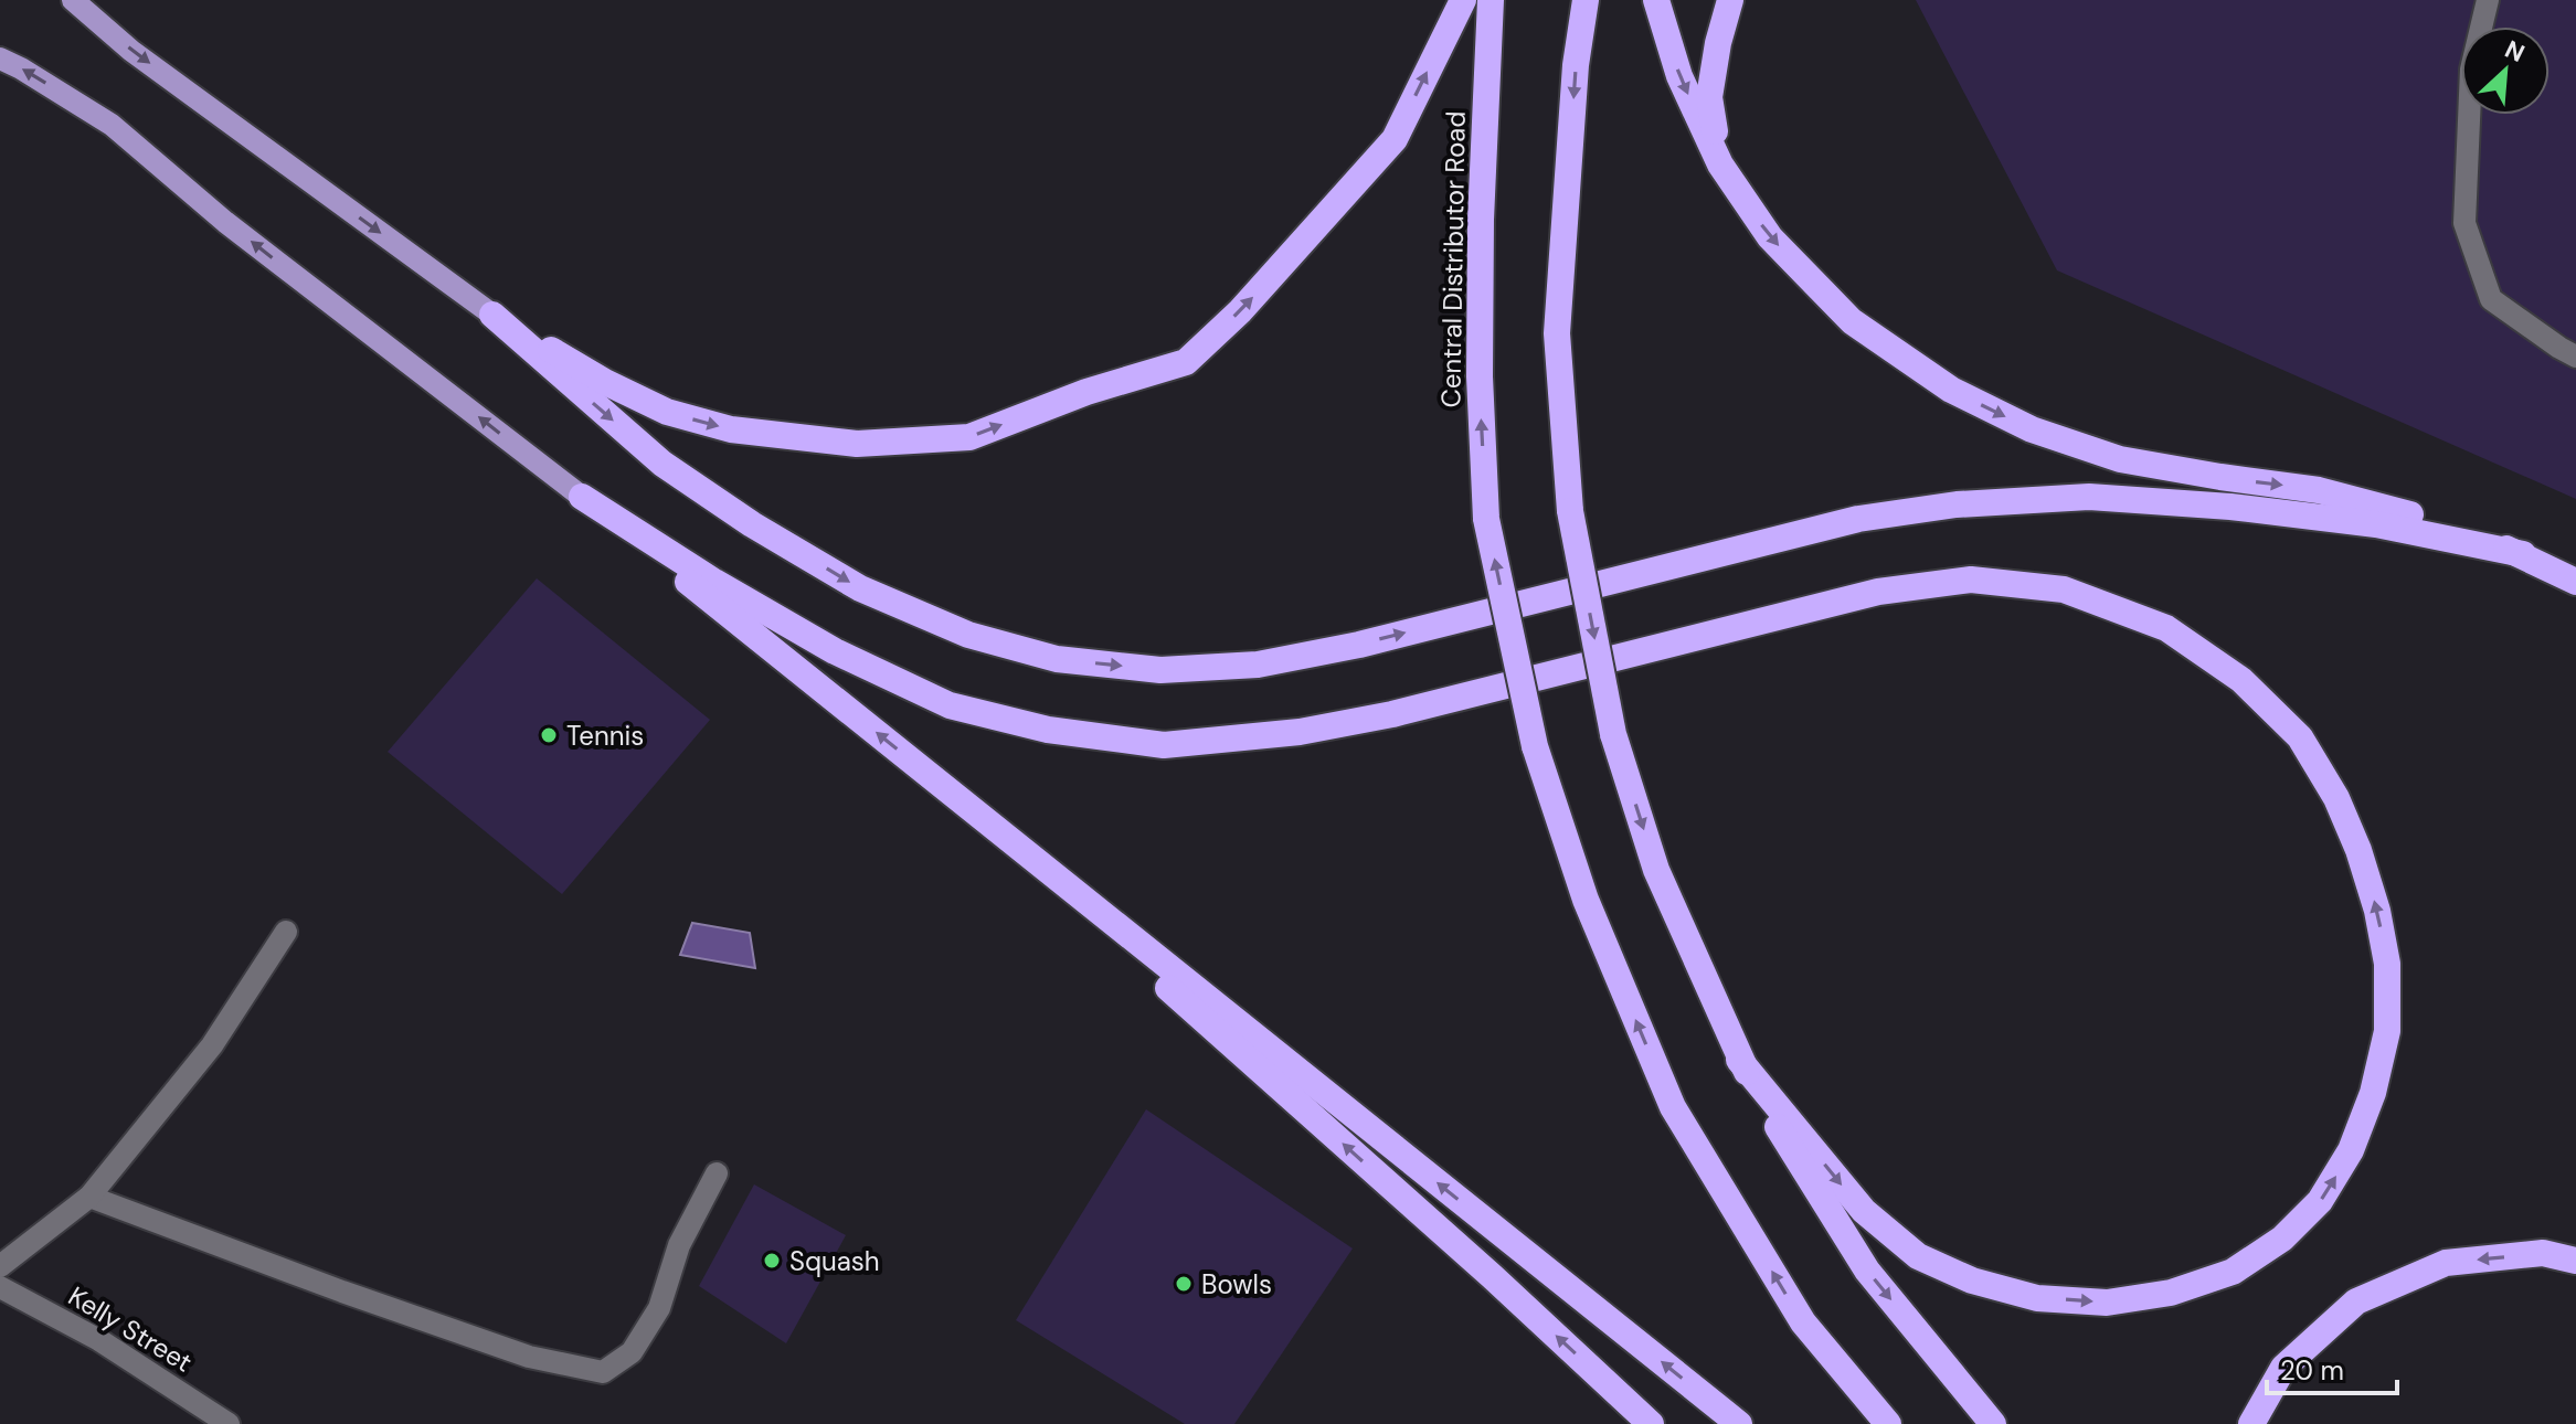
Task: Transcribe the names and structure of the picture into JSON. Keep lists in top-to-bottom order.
{
  "streets": {
    "highway": ["Central Distributor Road"],
    "street": ["Kelly Street"]
  },
  "places": ["Tennis", "Squash", "Bowls"],
  "scale_bar": "20 m",
  "north": "top right"
}
